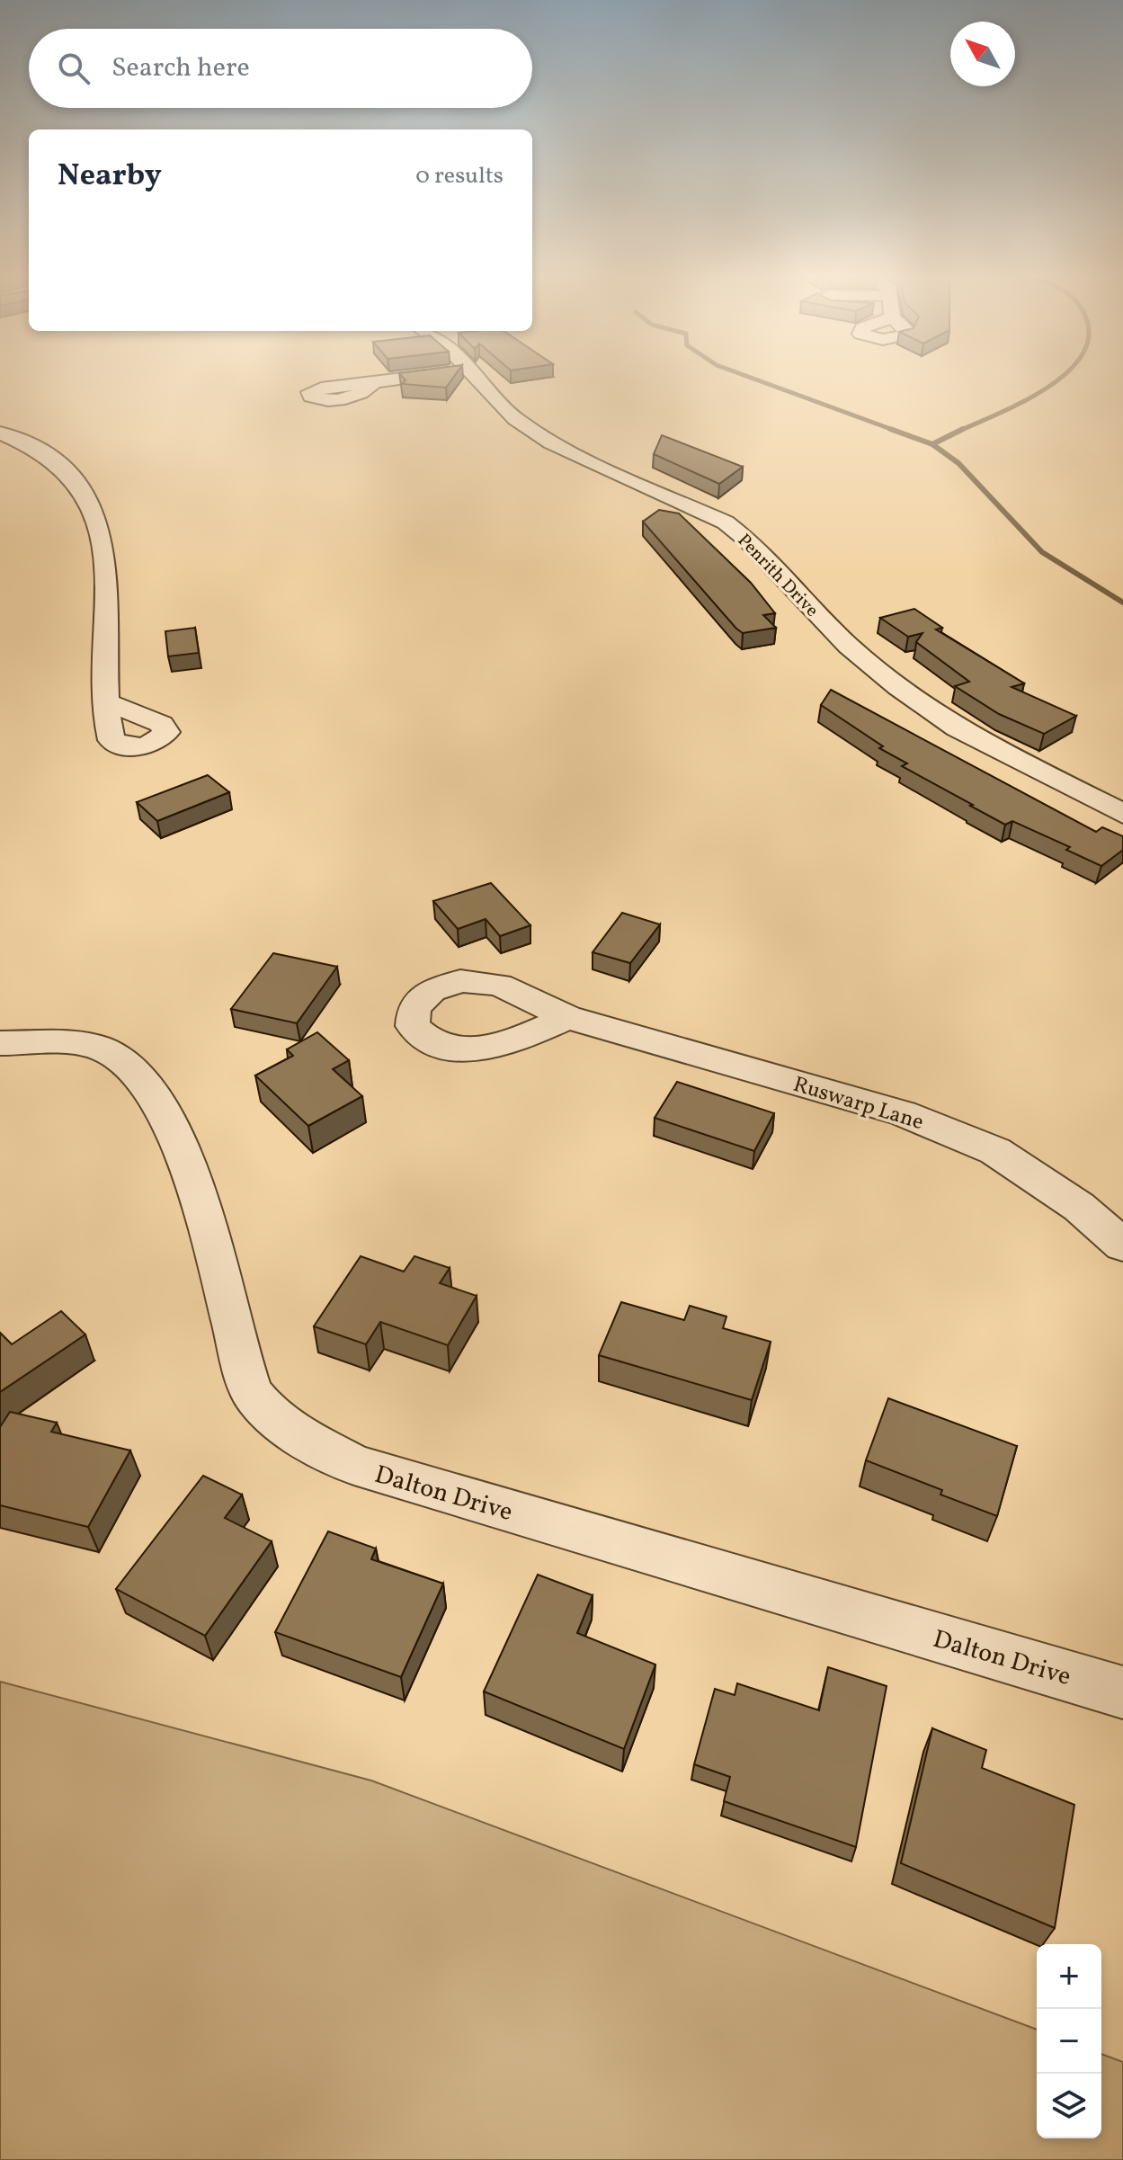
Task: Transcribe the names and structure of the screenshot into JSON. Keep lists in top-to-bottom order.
{
  "streets": {
    "street": ["Penrith Drive", "Ruswarp Lane", "Dalton Drive"]
  },
  "north": "top left",
  "page": {
    "search": "Search here",
    "heading": ["Nearby", "0 results"],
    "map_buttons": ["+", "−"]
  }
}
